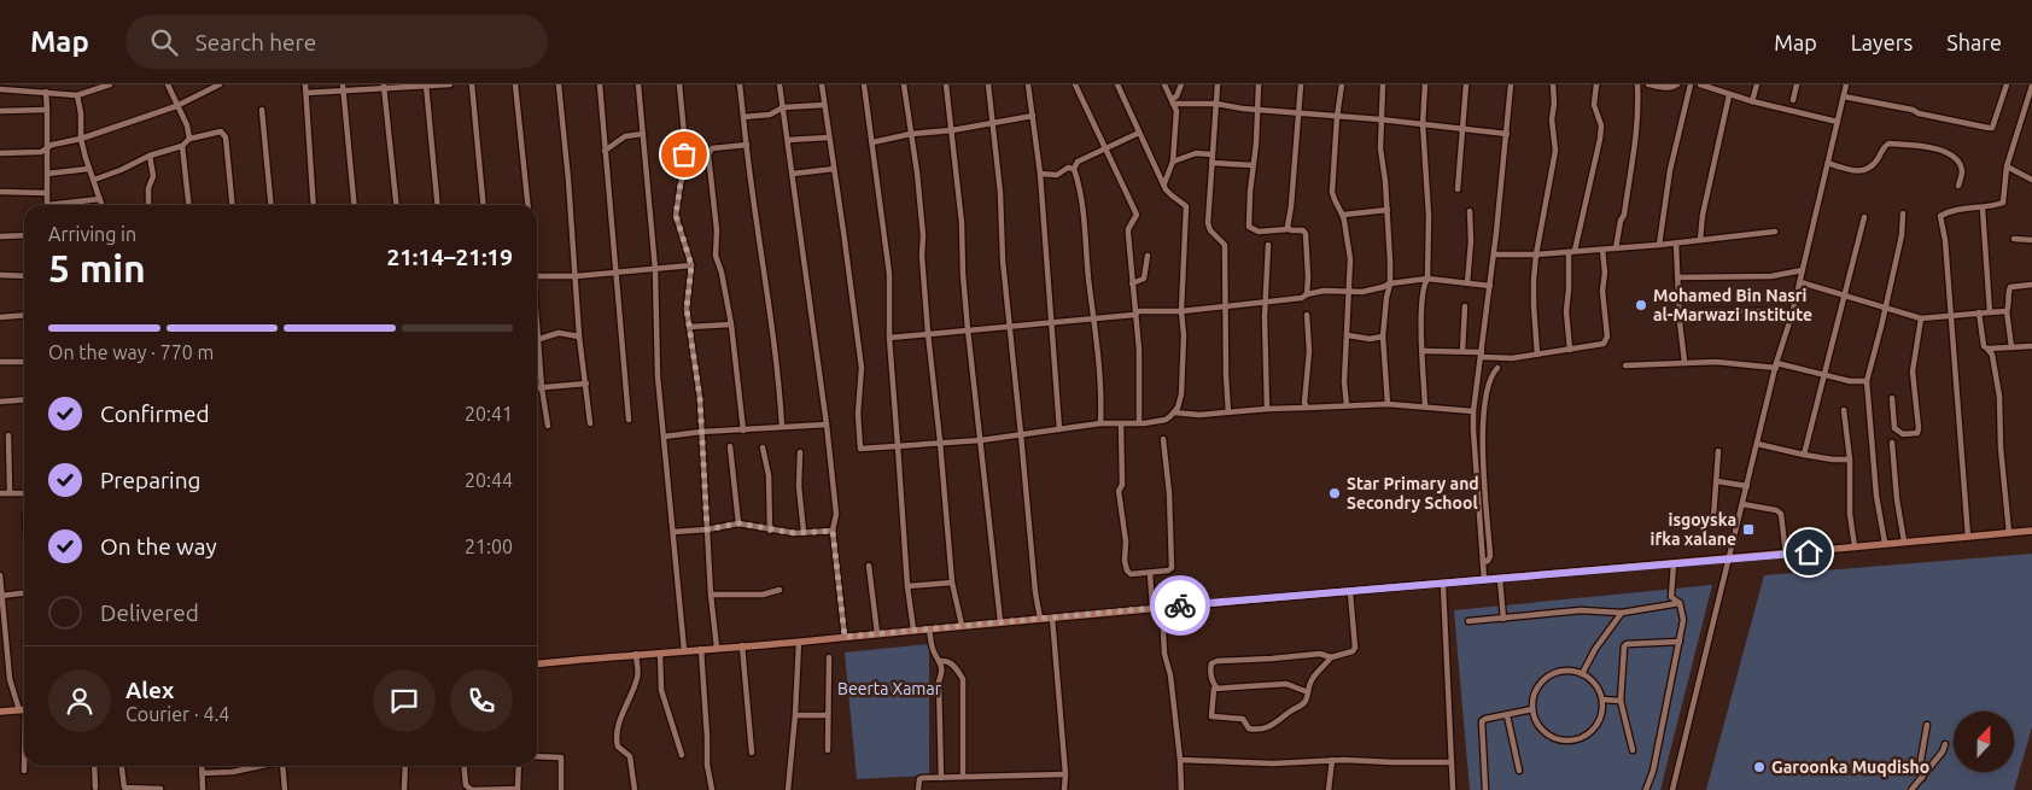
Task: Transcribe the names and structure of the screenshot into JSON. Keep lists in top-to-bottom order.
{
  "parks": ["Beerta Xamar"],
  "places": {
    "other": ["Mohamed Bin Nasri al-Marwazi Institute", "Star Primary and Secondry School", "Garoonka Muqdisho"],
    "transit": ["isgoyska ifka xalane"]
  },
  "north": "top",
  "page": {
    "header": "Map",
    "search": "Search here",
    "nav": ["Map", "Layers", "Share"],
    "heading": ["5 min", "Arriving in", "21:14–21:19"],
    "panel": ["Alex", "Courier · 4.4"],
    "bar": "On the way · 770 m",
    "list": [
      ["Confirmed", "20:41"],
      ["Preparing", "20:44"],
      ["On the way", "21:00"],
      "Delivered"
    ]
  }
}
